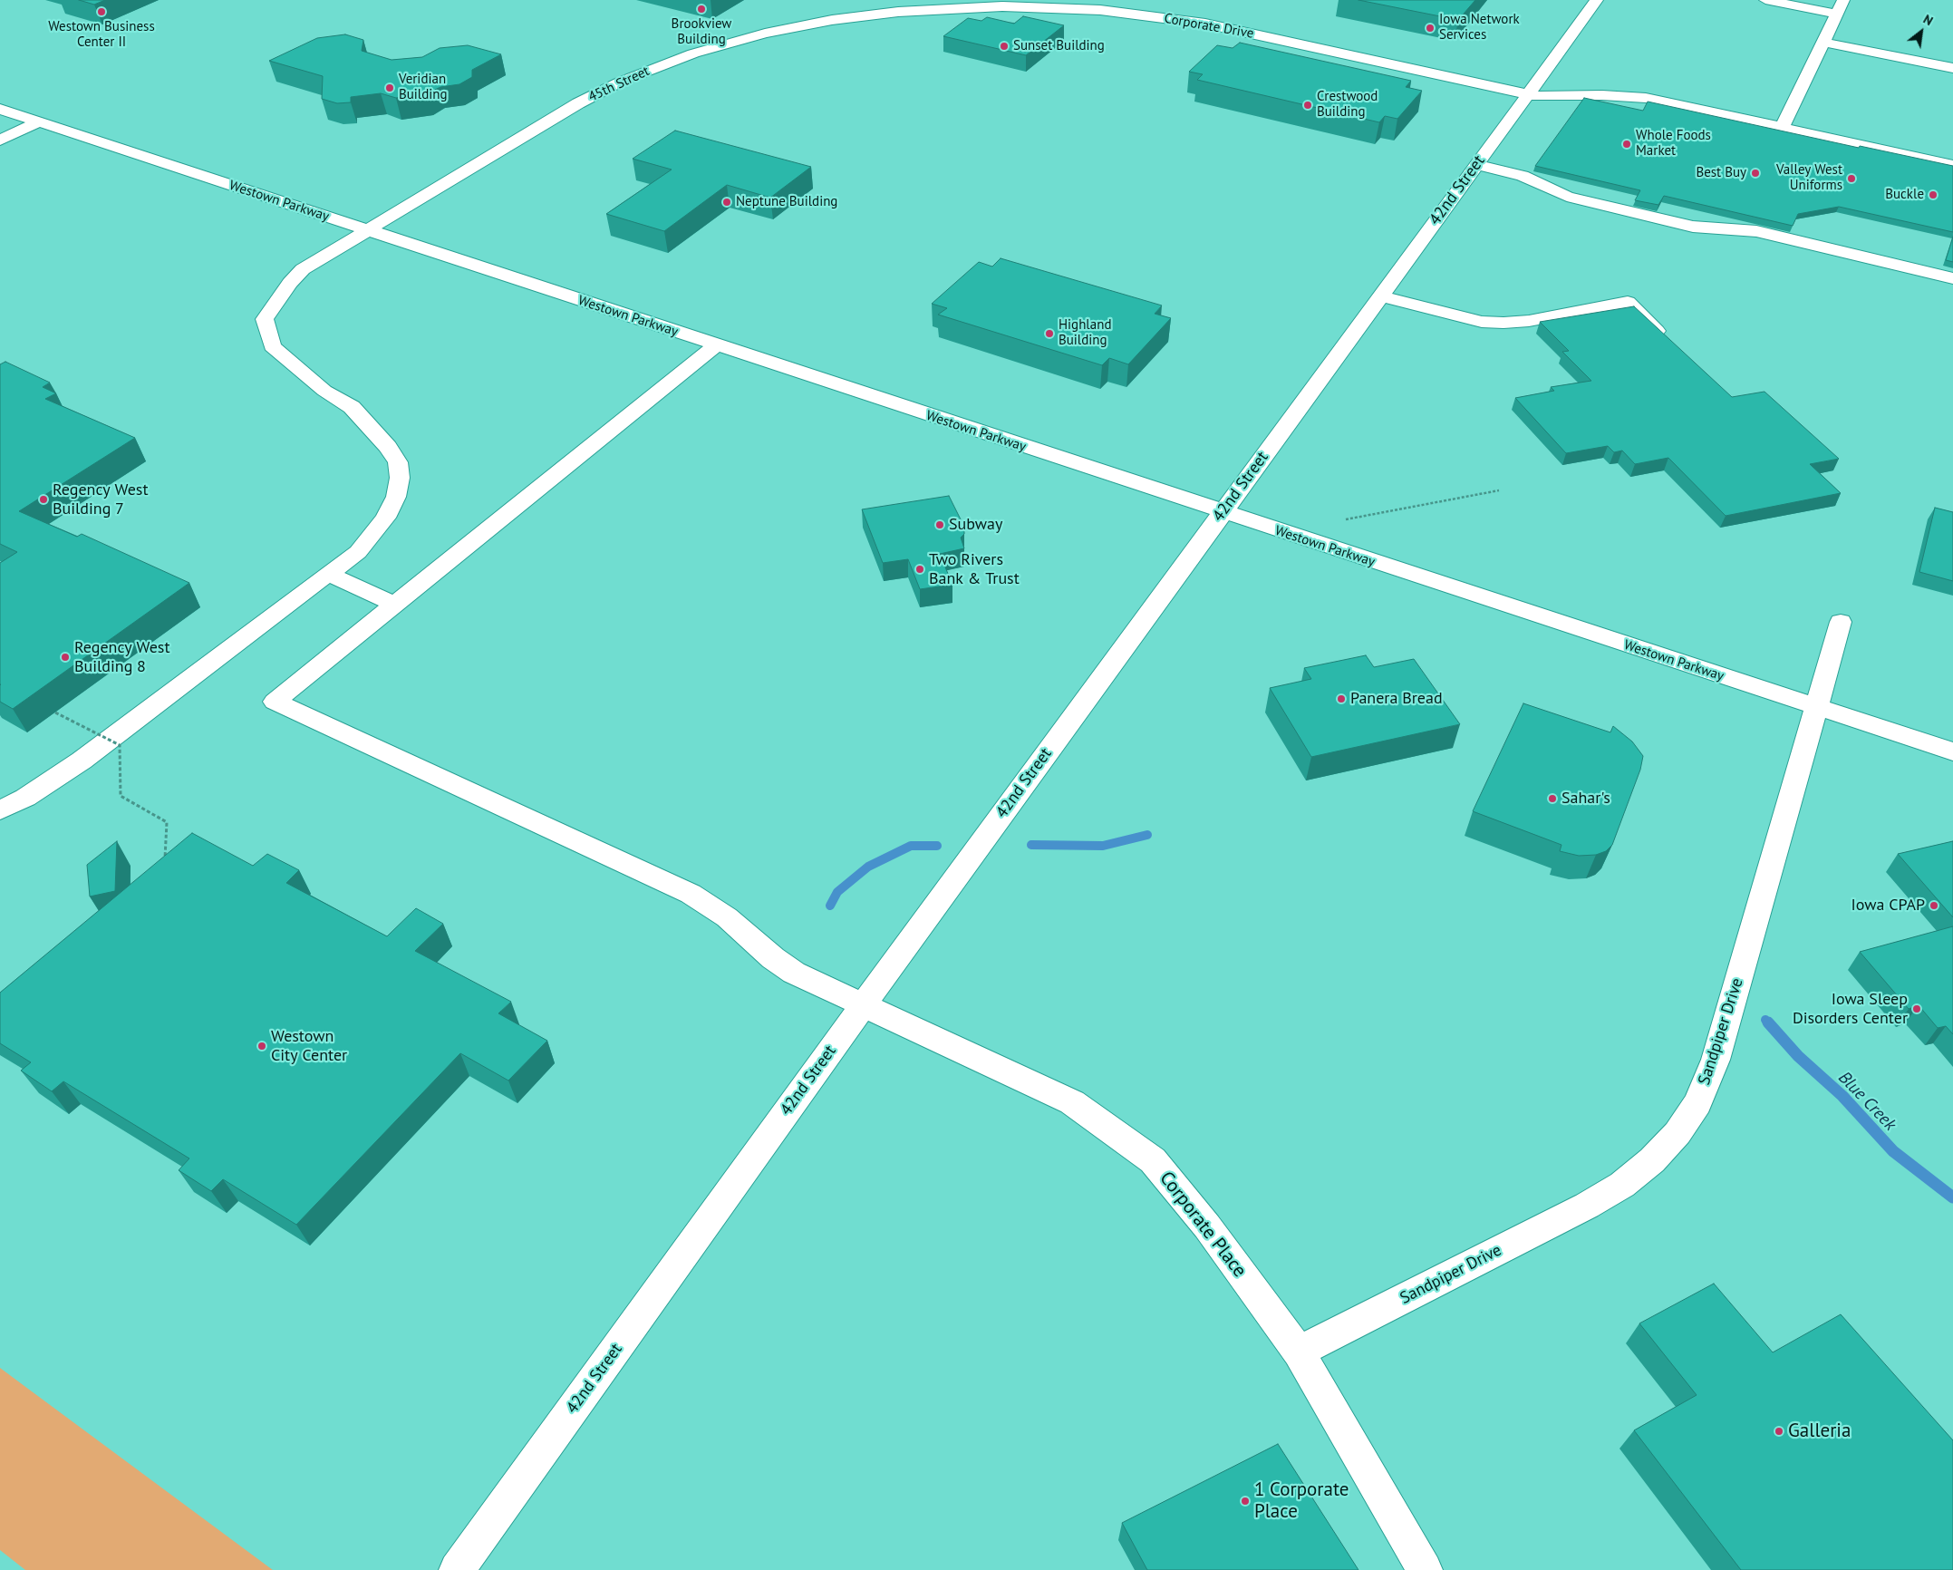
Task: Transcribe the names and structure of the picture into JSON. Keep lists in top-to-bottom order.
{
  "streets": {
    "street": [
      "Corporate Drive",
      "45th Street",
      "42nd Street",
      "Westown Parkway",
      "Sandpiper Drive",
      "Corporate Place"
    ]
  },
  "crossings": [
    ["Corporate Drive", "45th Street"],
    ["Corporate Drive", "42nd Street"],
    ["45th Street", "Westown Parkway"],
    ["42nd Street", "Westown Parkway"],
    ["42nd Street", "Corporate Place"],
    ["Westown Parkway", "Sandpiper Drive"],
    ["Sandpiper Drive", "Corporate Place"]
  ],
  "water": ["Blue Creek"],
  "places": [
    "Brookview Building",
    "Westown Business Center II",
    "Iowa Network Services",
    "Sunset Building",
    "Veridian Building",
    "Crestwood Building",
    "Whole Foods Market",
    "Best Buy",
    "Valley West Uniforms",
    "Buckle",
    "Neptune Building",
    "Highland Building",
    "Regency West Building 7",
    "Subway",
    "Two Rivers Bank & Trust",
    "Regency West Building 8",
    "Panera Bread",
    "Sahar's",
    "Iowa CPAP",
    "Iowa Sleep Disorders Center",
    "Westown City Center",
    "Galleria",
    "1 Corporate Place"
  ],
  "north": "top right"
}
